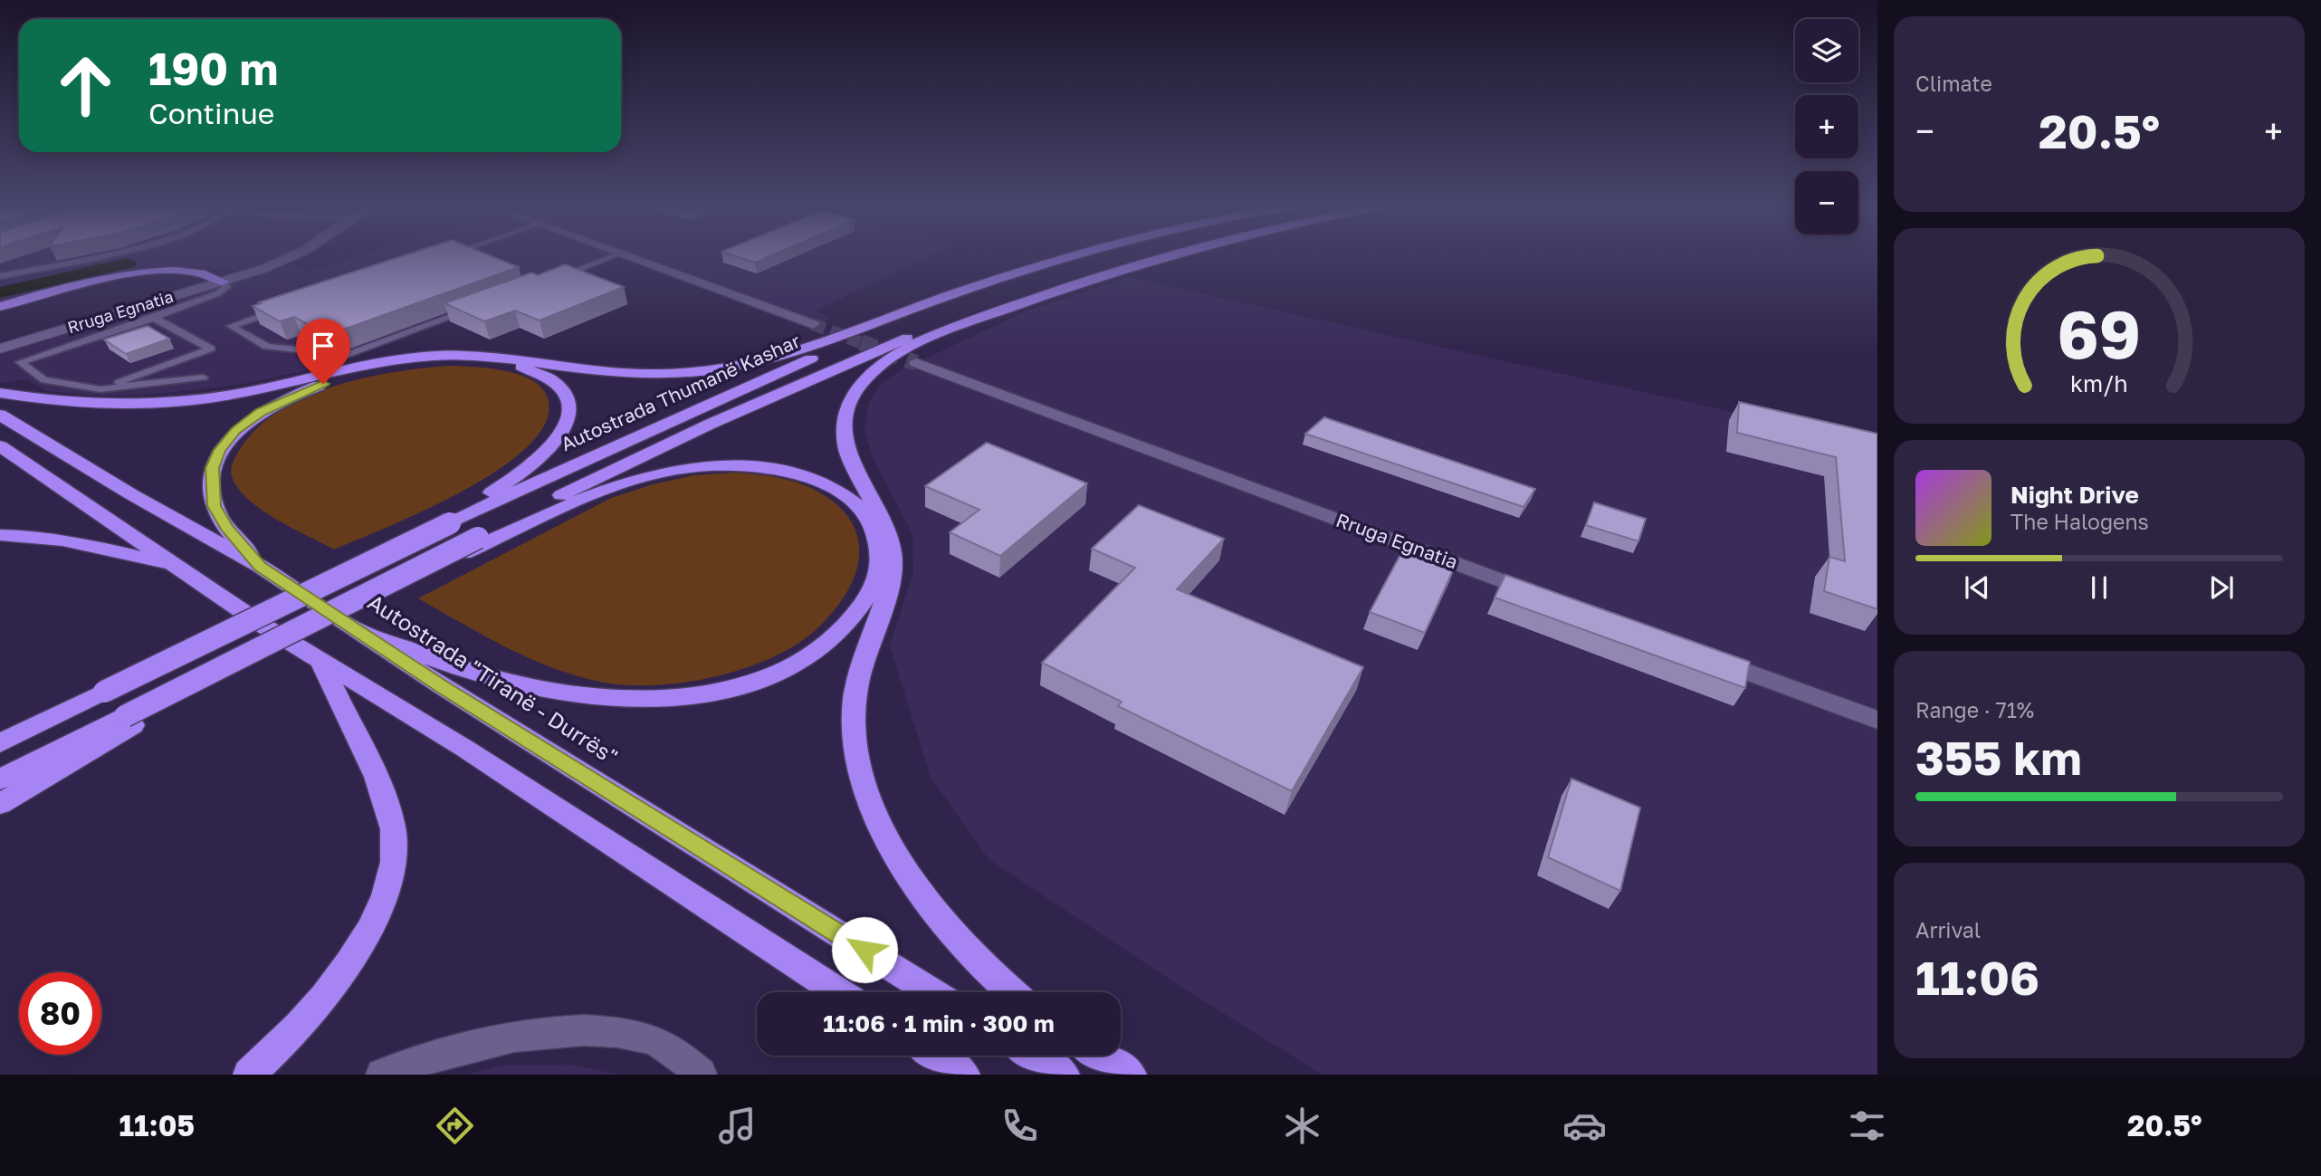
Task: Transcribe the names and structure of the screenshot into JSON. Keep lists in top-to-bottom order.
{
  "streets": {
    "highway": ["Autostrada Thumanë Kashar", "Autostrada \"Tiranë - Durrës\""],
    "main road": ["Rruga Egnatia"]
  },
  "page": {
    "tile": [
      "Climate",
      ["Range · 71%", "355 km"],
      ["Arrival", "11:06"]
    ],
    "map_buttons": ["+", "−"],
    "turn": ["190 m", "Continue"],
    "heat": ["−", "20.5°", "+"],
    "song": ["Night Drive", "The Halogens"],
    "limit": "80",
    "trip": "11:06 · 1 min · 300 m",
    "tabs": ["11:05", "20.5°"],
    "gauge": ["69", "km/h"]
  }
}
